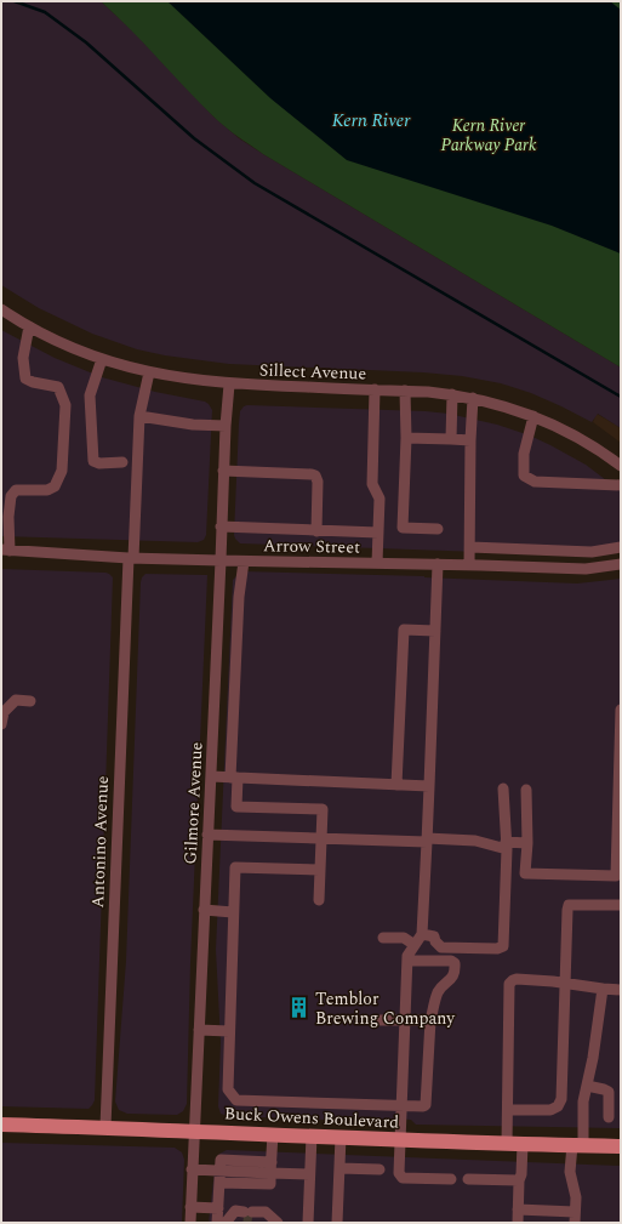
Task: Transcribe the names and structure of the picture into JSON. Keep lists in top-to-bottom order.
{
  "streets": {
    "main road": ["Buck Owens Boulevard"],
    "street": [
      "Sillect Avenue",
      "Arrow Street",
      "Gilmore Avenue",
      "Antonino Avenue"
    ]
  },
  "crossings": [
    ["Sillect Avenue", "Gilmore Avenue"],
    ["Sillect Avenue", "Antonino Avenue"],
    ["Arrow Street", "Gilmore Avenue"],
    ["Arrow Street", "Antonino Avenue"],
    ["Gilmore Avenue", "Buck Owens Boulevard"],
    ["Antonino Avenue", "Buck Owens Boulevard"]
  ],
  "water": ["Kern River"],
  "parks": ["Kern River Parkway Park"],
  "places": {
    "building": ["Temblor Brewing Company"]
  }
}
